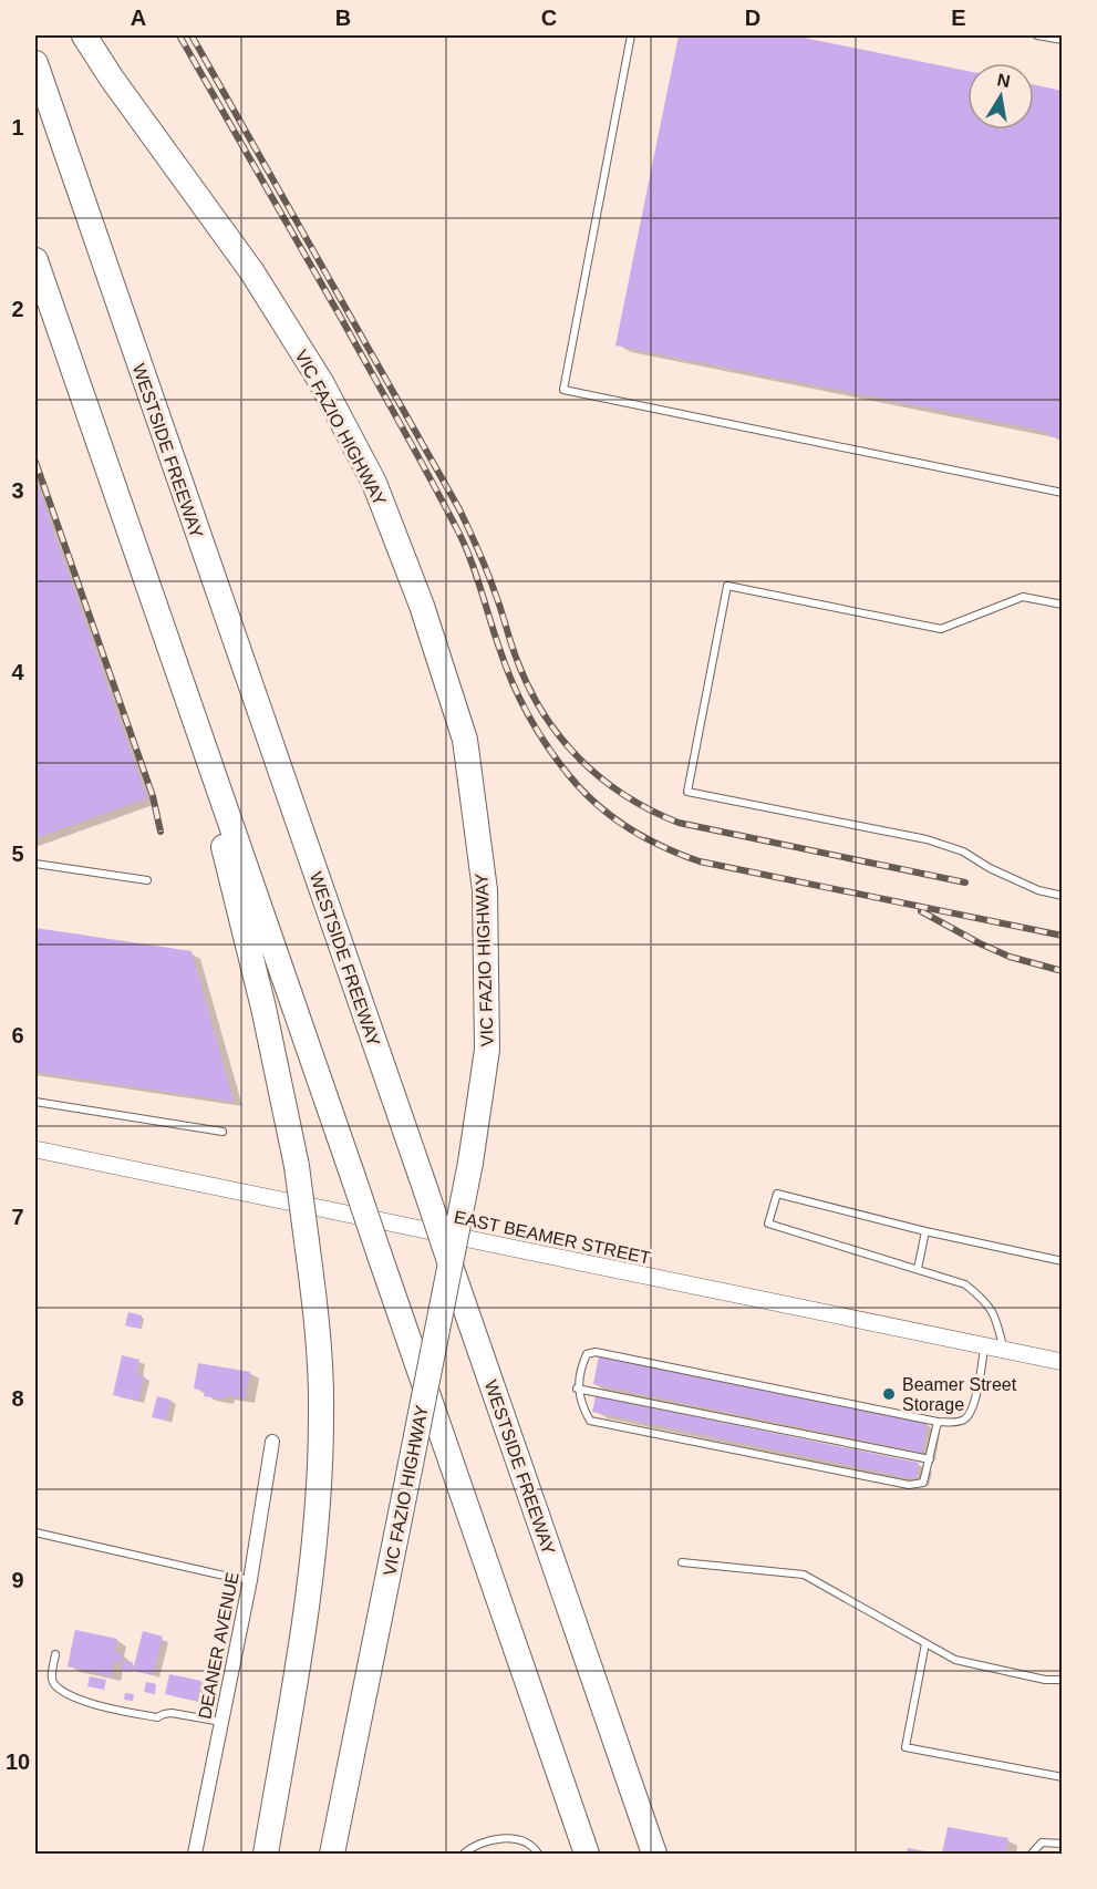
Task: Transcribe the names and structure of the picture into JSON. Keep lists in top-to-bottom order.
{
  "streets": {
    "highway": ["VIC FAZIO HIGHWAY", "WESTSIDE FREEWAY"],
    "street": ["EAST BEAMER STREET", "DEANER AVENUE"]
  },
  "places": ["Beamer Street Storage"],
  "north": "top",
  "grid": {
    "columns": [
      "A",
      "B",
      "C",
      "D",
      "E"
    ],
    "rows": [
      "1",
      "2",
      "3",
      "4",
      "5",
      "6",
      "7",
      "8",
      "9",
      "10"
    ]
  }
}
